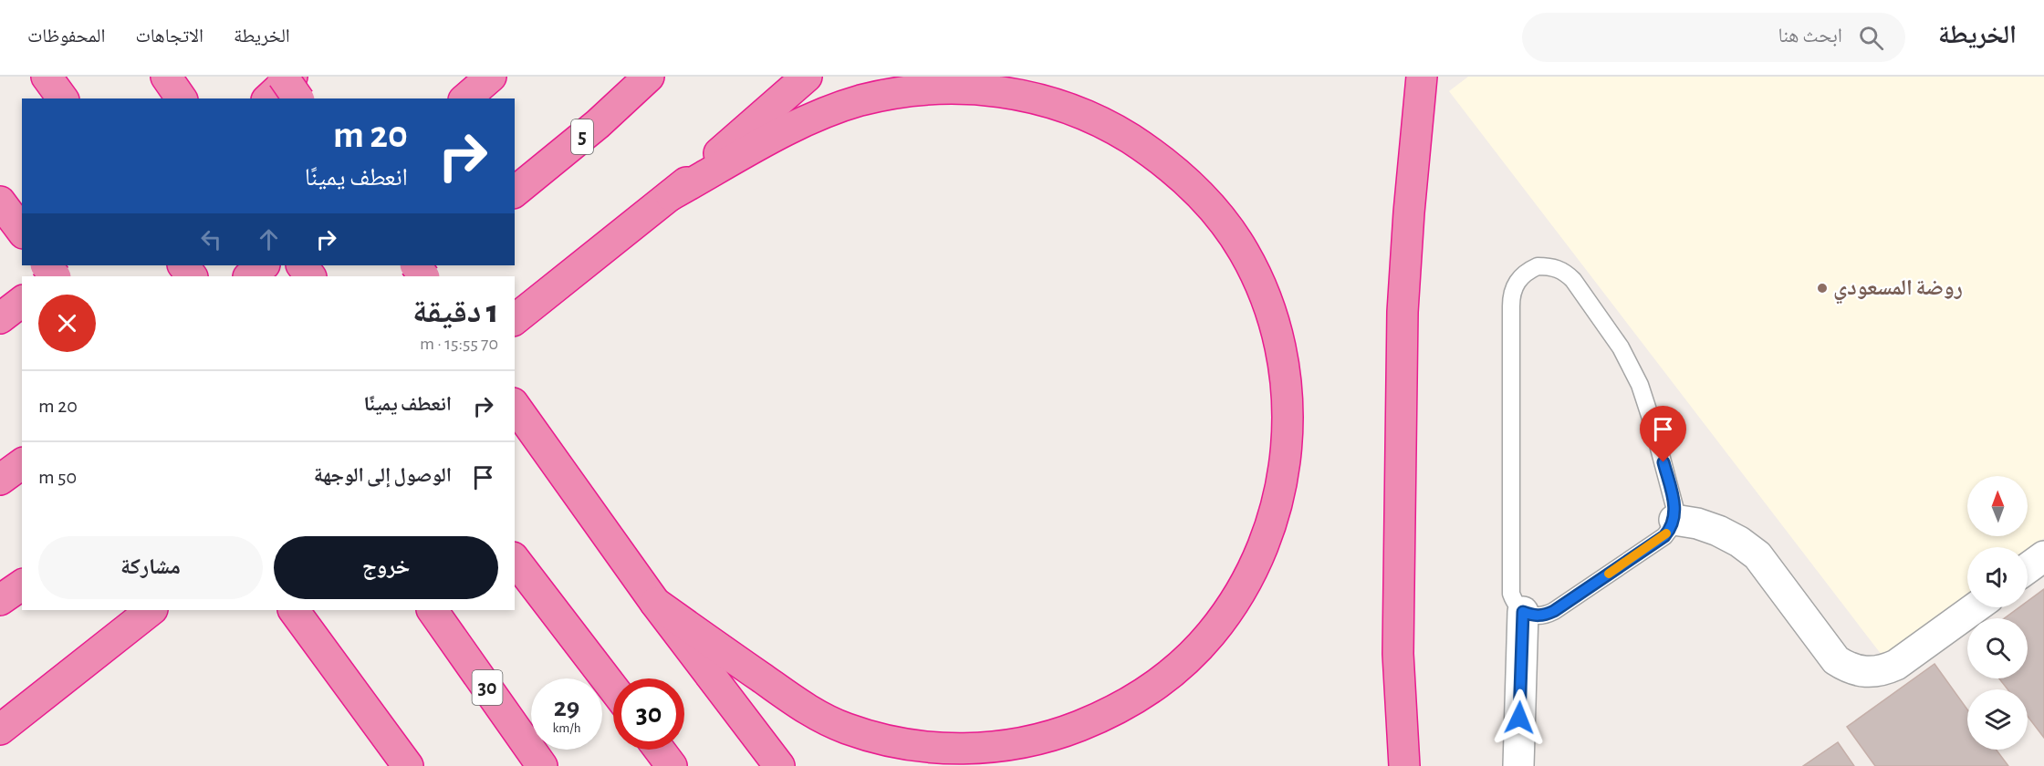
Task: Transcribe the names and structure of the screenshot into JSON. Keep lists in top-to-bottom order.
{
  "streets": {
    "highway": ["5", "30"]
  },
  "places": ["روضة المسعودي"],
  "north": "top",
  "page": {
    "header": "الخريطة",
    "search": "ابحث هنا",
    "nav": ["الخريطة", "الاتجاهات", "المحفوظات"],
    "turn": ["20 m", "انعطف يمينًا"],
    "heading": ["1 دقيقة", "70 m · 15:55"],
    "list": [
      {
        "name": "انعطف يمينًا",
        "value": "20 m"
      },
      {
        "name": "الوصول إلى الوجهة",
        "value": "50 m"
      }
    ],
    "buttons": ["خروج", "مشاركة"],
    "speed": "29 km/h",
    "limit": "30"
  }
}
